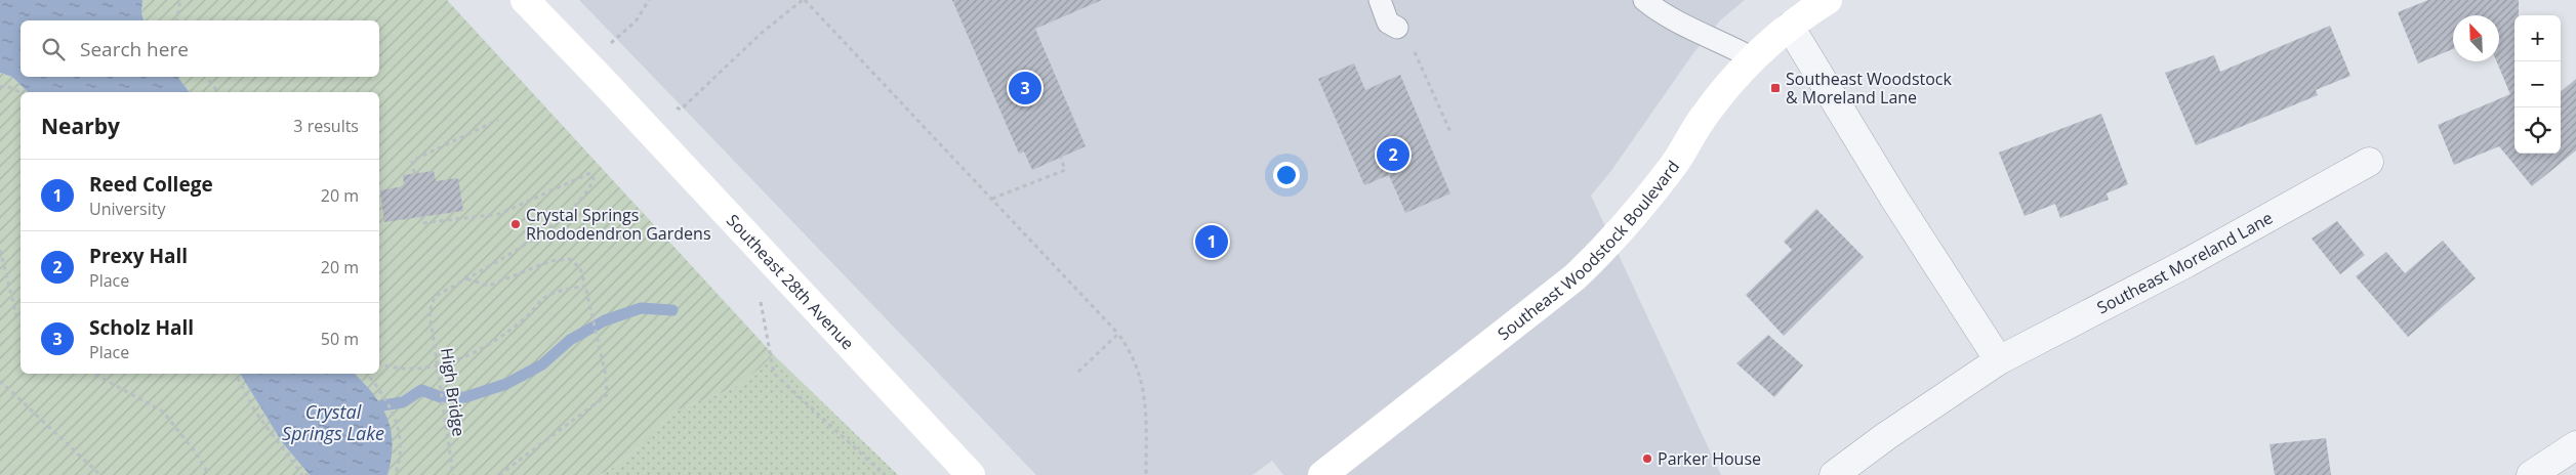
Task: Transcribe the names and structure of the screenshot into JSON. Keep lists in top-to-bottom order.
{
  "streets": {
    "main road": ["Southeast Woodstock Boulevard", "Southeast 28th Avenue"],
    "street": ["Southeast Moreland Lane"],
    "path": ["High Bridge"]
  },
  "water": ["Crystal Springs Lake"],
  "places": {
    "transit": ["Southeast Woodstock & Moreland Lane"],
    "other": ["Crystal Springs Rhododendron Gardens", "Parker House"]
  },
  "north": "top left",
  "page": {
    "map_buttons": ["+", "−"],
    "search": "Search here",
    "pins": ["3", "2", "1"],
    "heading": ["Nearby", "3 results"],
    "list": [
      {
        "mark": "1",
        "name": "Reed College",
        "note": "University",
        "value": "20 m"
      },
      {
        "mark": "2",
        "name": "Prexy Hall",
        "note": "Place",
        "value": "20 m"
      },
      {
        "mark": "3",
        "name": "Scholz Hall",
        "note": "Place",
        "value": "50 m"
      }
    ]
  }
}
